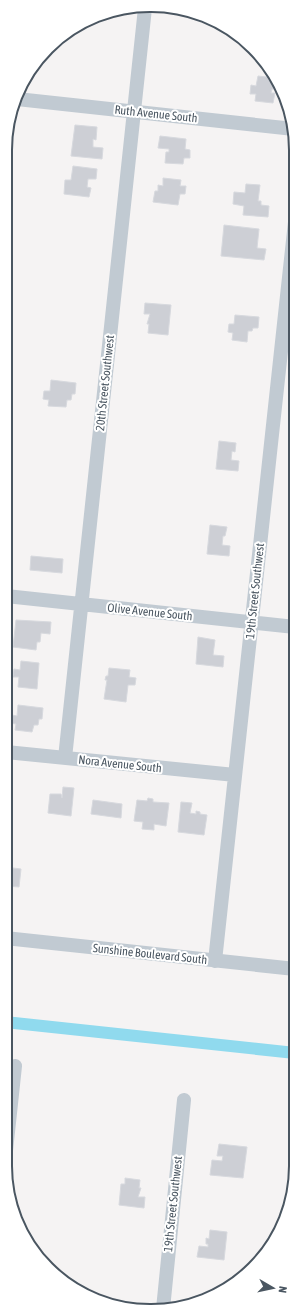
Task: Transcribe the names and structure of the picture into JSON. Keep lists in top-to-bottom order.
{
  "streets": {
    "street": [
      "Ruth Avenue South",
      "20th Street Southwest",
      "19th Street Southwest",
      "Olive Avenue South",
      "Nora Avenue South",
      "Sunshine Boulevard South"
    ]
  },
  "crossings": [
    ["Ruth Avenue South", "20th Street Southwest"],
    ["20th Street Southwest", "Olive Avenue South"],
    ["20th Street Southwest", "Nora Avenue South"],
    ["19th Street Southwest", "Olive Avenue South"],
    ["19th Street Southwest", "Nora Avenue South"],
    ["19th Street Southwest", "Sunshine Boulevard South"]
  ],
  "north": "right"
}
